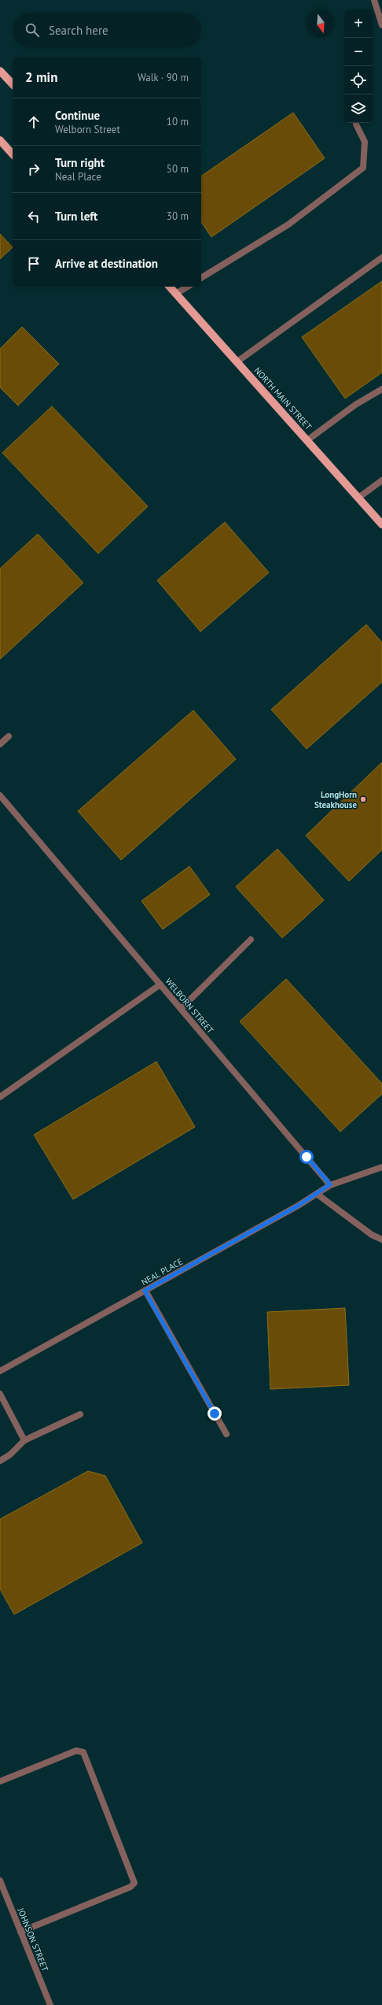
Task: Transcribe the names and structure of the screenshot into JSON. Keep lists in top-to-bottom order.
{
  "streets": {
    "main road": ["NORTH MAIN STREET"],
    "street": ["WELBORN STREET", "NEAL PLACE", "JOHNSON STREET"]
  },
  "crossings": [
    ["WELBORN STREET", "NEAL PLACE"]
  ],
  "places": ["LongHorn Steakhouse"],
  "north": "bottom",
  "page": {
    "map_buttons": ["+", "−"],
    "search": "Search here",
    "heading": ["2 min", "Walk · 90 m"],
    "list": [
      ["Continue", "Welborn Street", "10 m"],
      ["Turn right", "Neal Place", "50 m"],
      ["Turn left", "30 m"],
      "Arrive at destination"
    ]
  }
}
